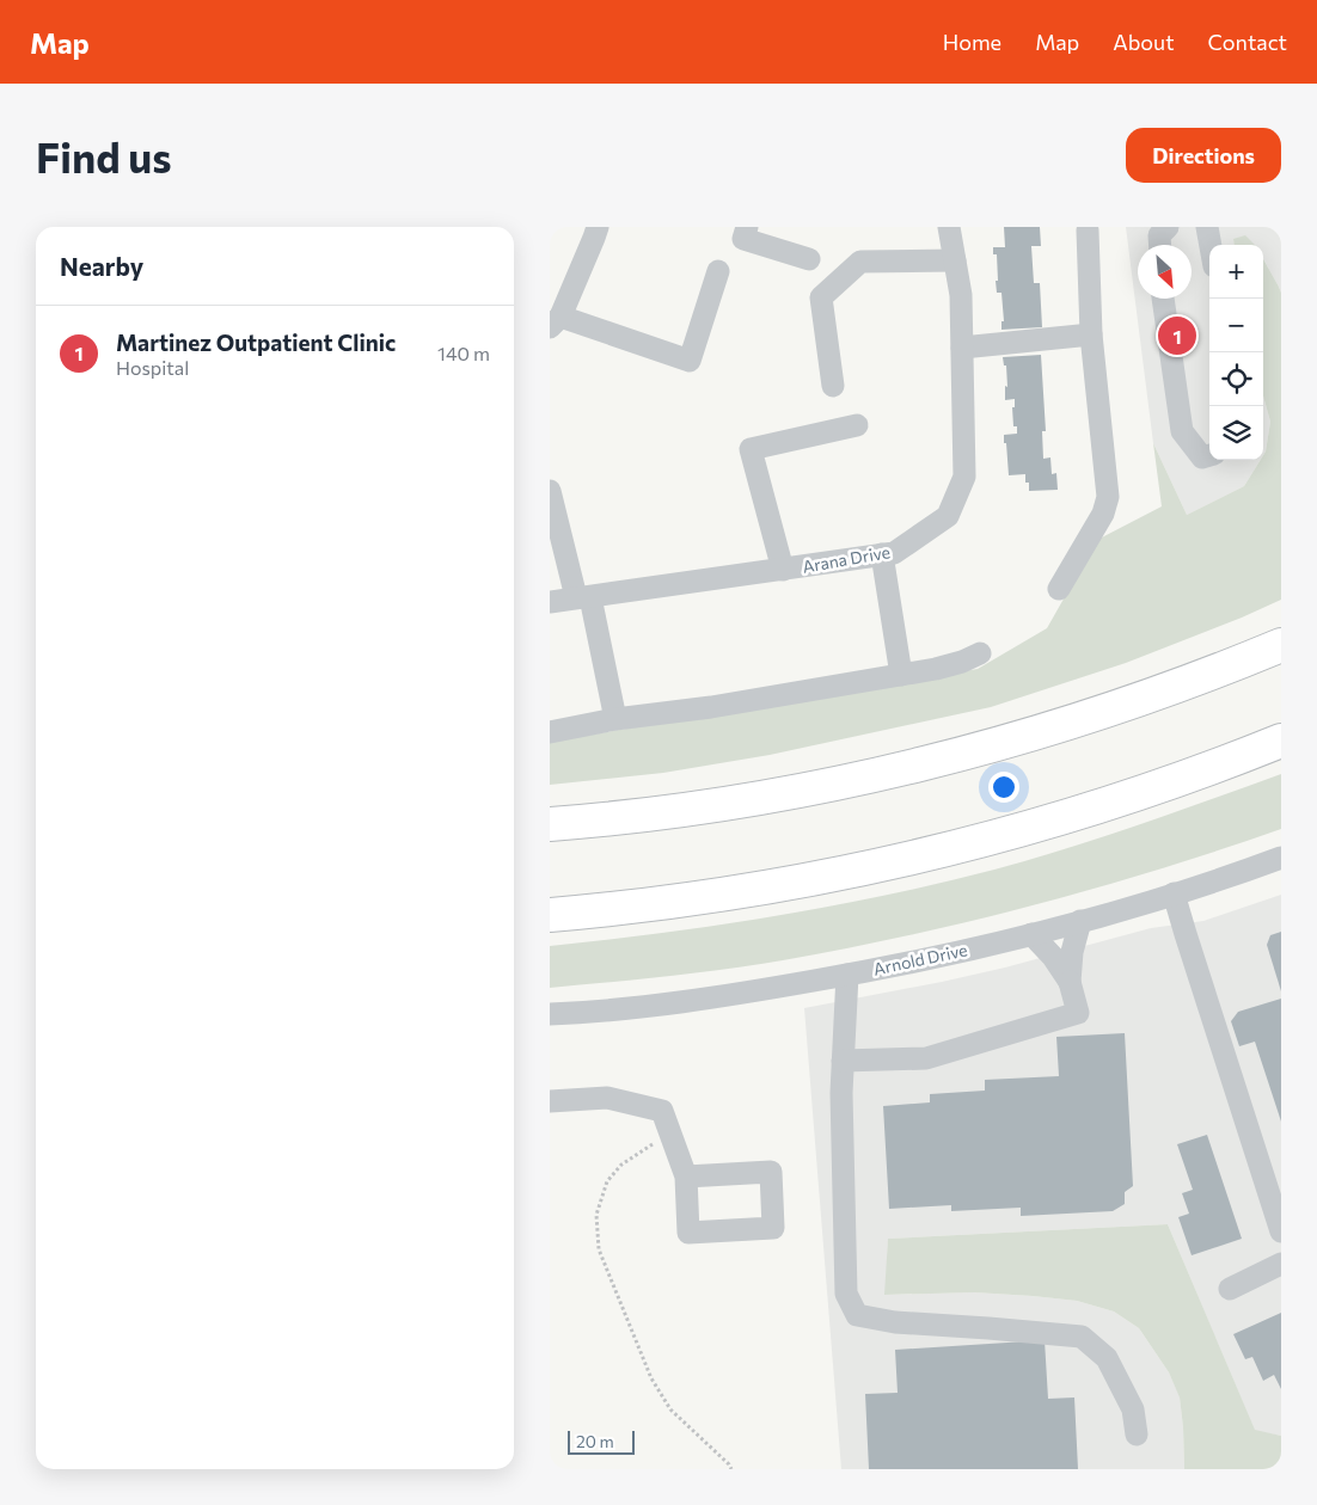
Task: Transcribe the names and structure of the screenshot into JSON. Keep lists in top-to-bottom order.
{
  "streets": {
    "street": ["Arana Drive", "Arnold Drive"]
  },
  "scale_bar": "20 m",
  "north": "bottom right",
  "page": {
    "header": "Map",
    "nav": [
      "Home",
      "Map",
      "About",
      "Contact"
    ],
    "buttons": "Directions",
    "title": "Find us",
    "heading": "Nearby",
    "map_buttons": ["+", "−"],
    "list": [
      {
        "mark": "1",
        "name": "Martinez Outpatient Clinic",
        "note": "Hospital",
        "value": "140 m"
      }
    ],
    "pins": "1",
    "scale": "20 m"
  }
}
